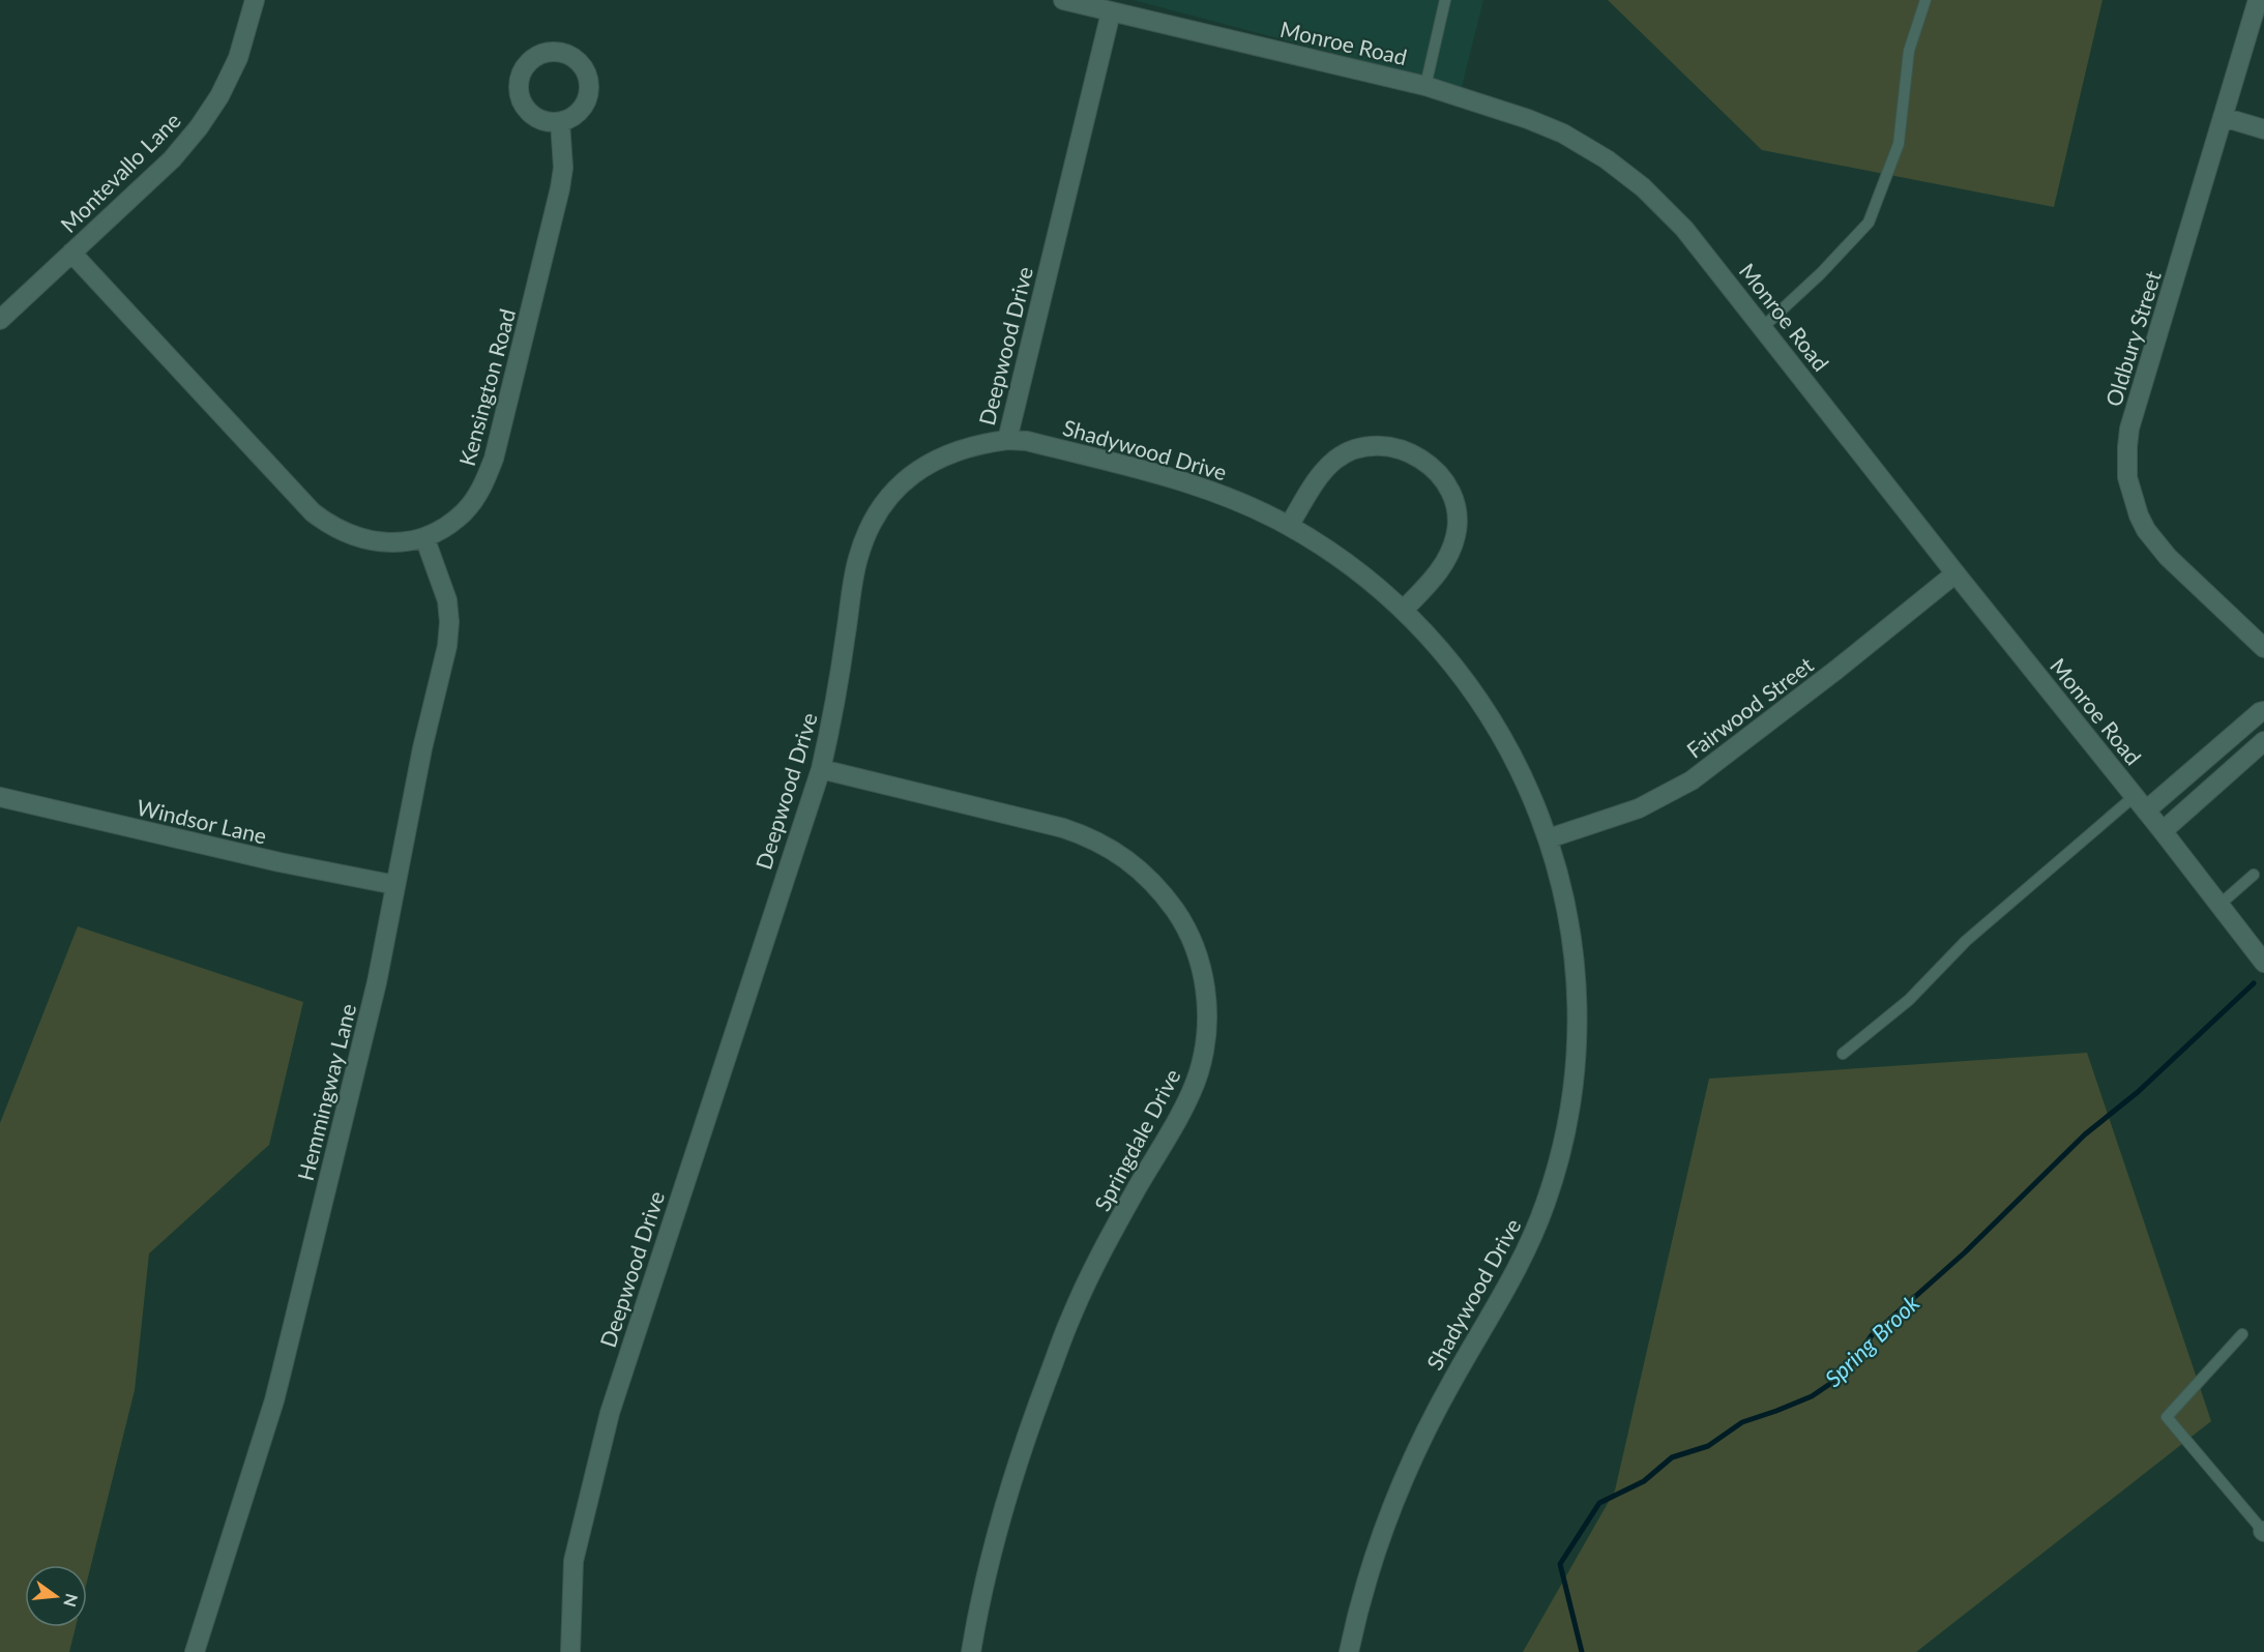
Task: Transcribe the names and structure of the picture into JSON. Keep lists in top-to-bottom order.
{
  "streets": {
    "street": [
      "Monroe Road",
      "Montevallo Lane",
      "Oldbury Street",
      "Deepwood Drive",
      "Kensington Road",
      "Shadywood Drive",
      "Fairwood Street",
      "Windsor Lane",
      "Hemmingway Lane",
      "Springdale Drive"
    ]
  },
  "crossings": [
    ["Monroe Road", "Deepwood Drive"],
    ["Monroe Road", "Fairwood Street"],
    ["Montevallo Lane", "Kensington Road"],
    ["Deepwood Drive", "Shadywood Drive"],
    ["Deepwood Drive", "Springdale Drive"],
    ["Kensington Road", "Hemmingway Lane"],
    ["Shadywood Drive", "Fairwood Street"],
    ["Windsor Lane", "Hemmingway Lane"]
  ],
  "water": ["Spring Brook"],
  "north": "right"
}
